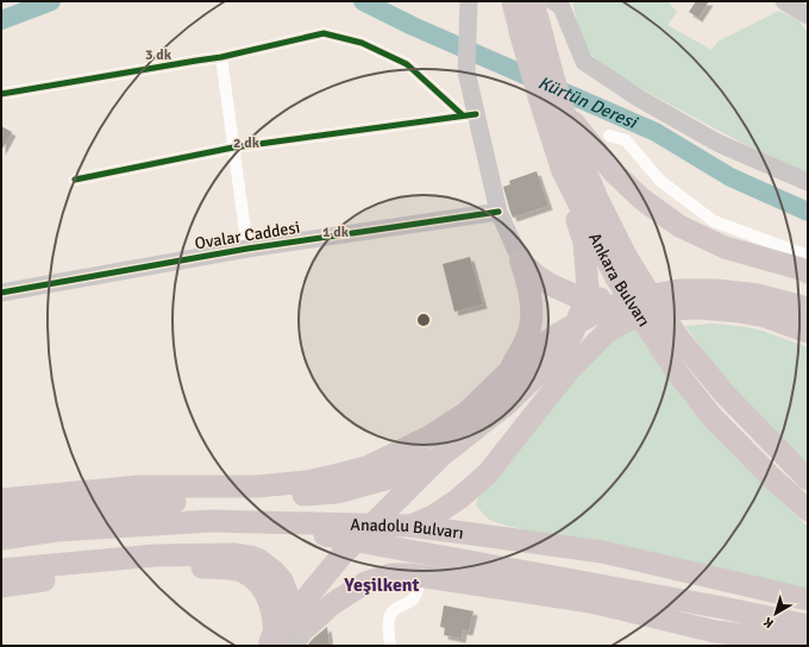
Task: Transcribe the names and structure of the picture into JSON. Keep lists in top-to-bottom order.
{
  "streets": {
    "highway": ["Ankara Bulvarı", "Anadolu Bulvarı"],
    "street": ["Ovalar Caddesi"]
  },
  "districts": ["Yeşilkent"],
  "water": ["Kürtün Deresi"],
  "north": "bottom left",
  "rings": ["3 dk", "2 dk", "1 dk"]
}
